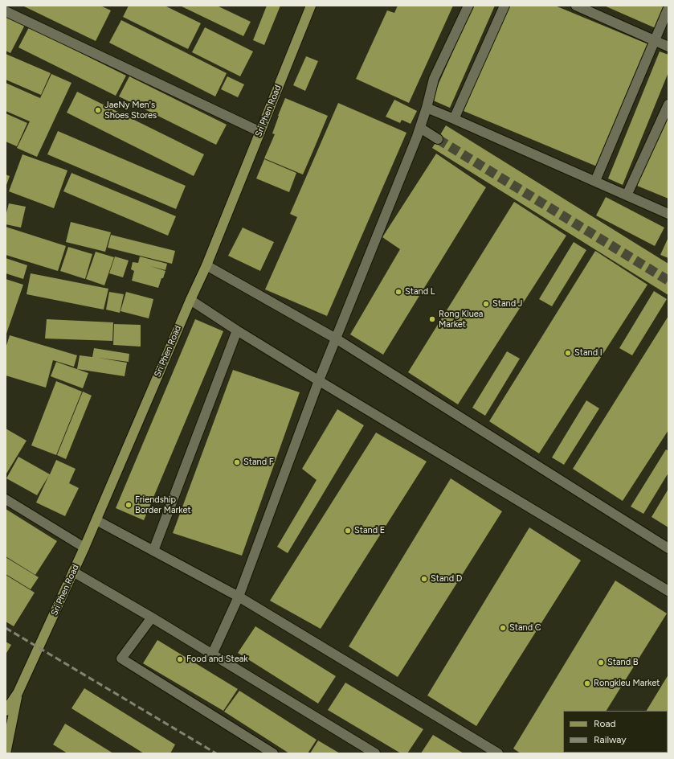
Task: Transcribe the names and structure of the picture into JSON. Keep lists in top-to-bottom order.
{
  "streets": {
    "main road": ["Sri Phen Road"]
  },
  "places": [
    "JaeNy Men's Shoes Stores",
    "Stand L",
    "Stand J",
    "Rong Kluea Market",
    "Stand I",
    "Stand F",
    "Friendship Border Market",
    "Stand E",
    "Stand D",
    "Stand C",
    "Food and Steak",
    "Stand B",
    "Rongkleu Market"
  ],
  "legend": ["Road", "Railway"]
}
